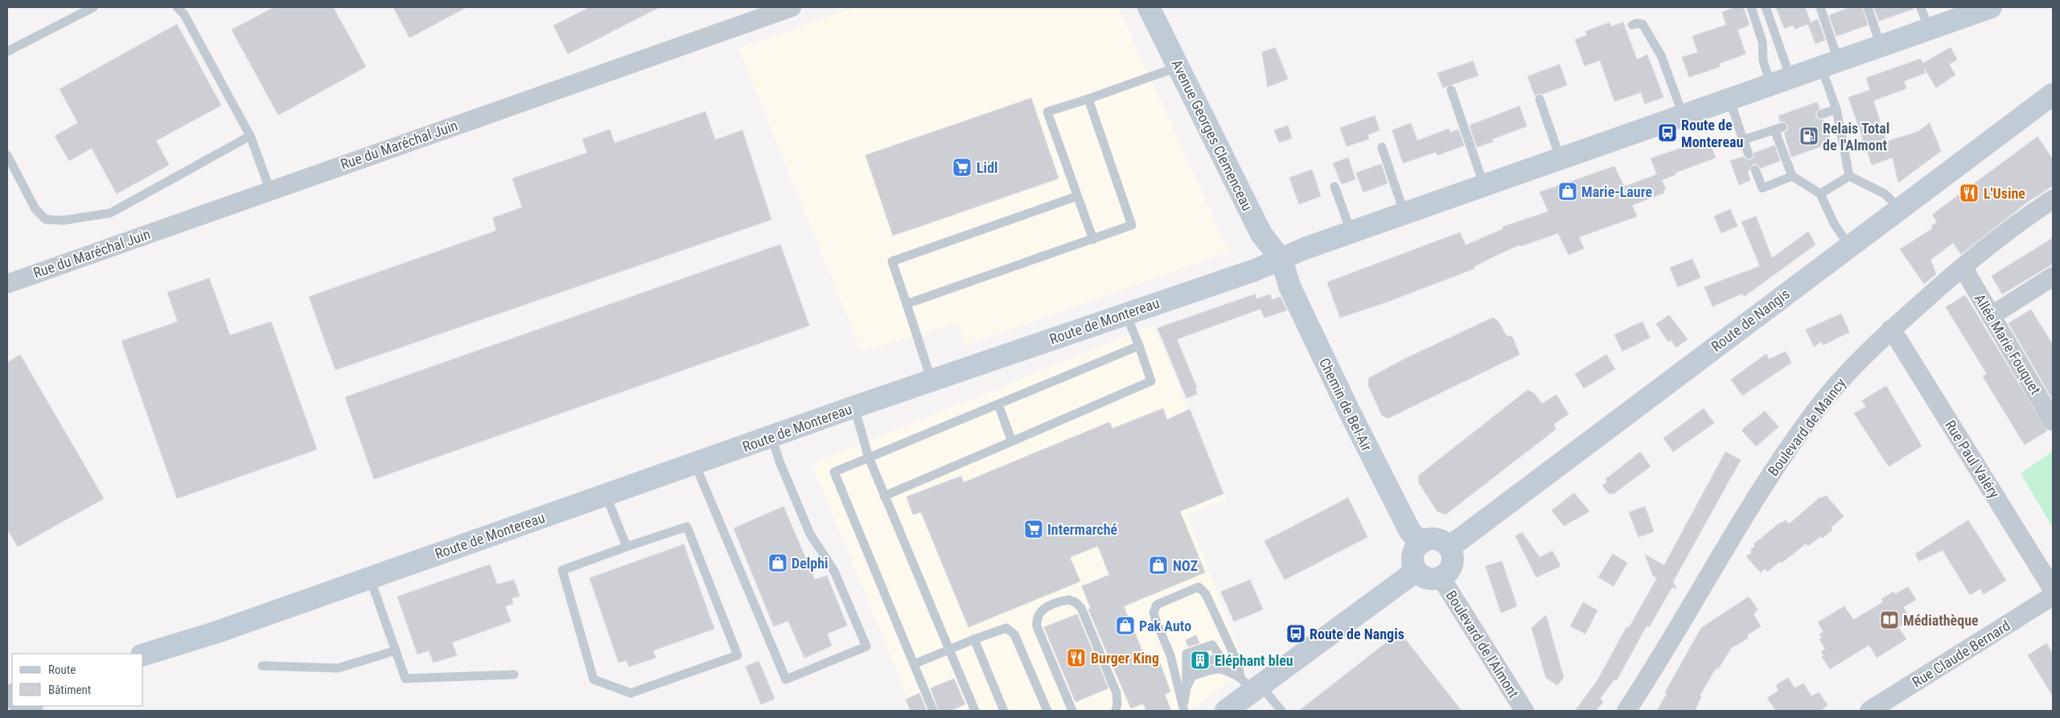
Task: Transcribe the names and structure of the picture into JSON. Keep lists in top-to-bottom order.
{
  "streets": {
    "main road": [
      "Avenue Georges Clemenceau",
      "Route de Nangis",
      "Route de Montereau",
      "Chemin de Bel-Air"
    ],
    "street": [
      "Rue du Maréchal Juin",
      "Allée Marie Fouquet",
      "Boulevard de Maincy",
      "Rue Paul Valéry",
      "Boulevard de l'Almont",
      "Rue Claude Bernard"
    ]
  },
  "crossings": [
    ["Avenue Georges Clemenceau", "Route de Montereau"],
    ["Avenue Georges Clemenceau", "Chemin de Bel-Air"],
    ["Route de Nangis", "Chemin de Bel-Air"],
    ["Route de Nangis", "Boulevard de l'Almont"],
    ["Route de Montereau", "Chemin de Bel-Air"],
    ["Allée Marie Fouquet", "Boulevard de Maincy"],
    ["Chemin de Bel-Air", "Boulevard de l'Almont"],
    ["Boulevard de Maincy", "Rue Paul Valéry"]
  ],
  "places": {
    "bus stop": ["Route de Montereau", "Route de Nangis"],
    "fuel station": ["Relais Total de l'Almont"],
    "supermarket": ["Lidl", "Intermarché"],
    "shop": [
      "Marie-Laure",
      "Delphi",
      "NOZ",
      "Pak Auto"
    ],
    "restaurant": ["L'Usine", "Burger King"],
    "library": ["Médiathèque"],
    "building": ["Eléphant bleu"]
  },
  "legend": ["Route", "Bâtiment"]
}
